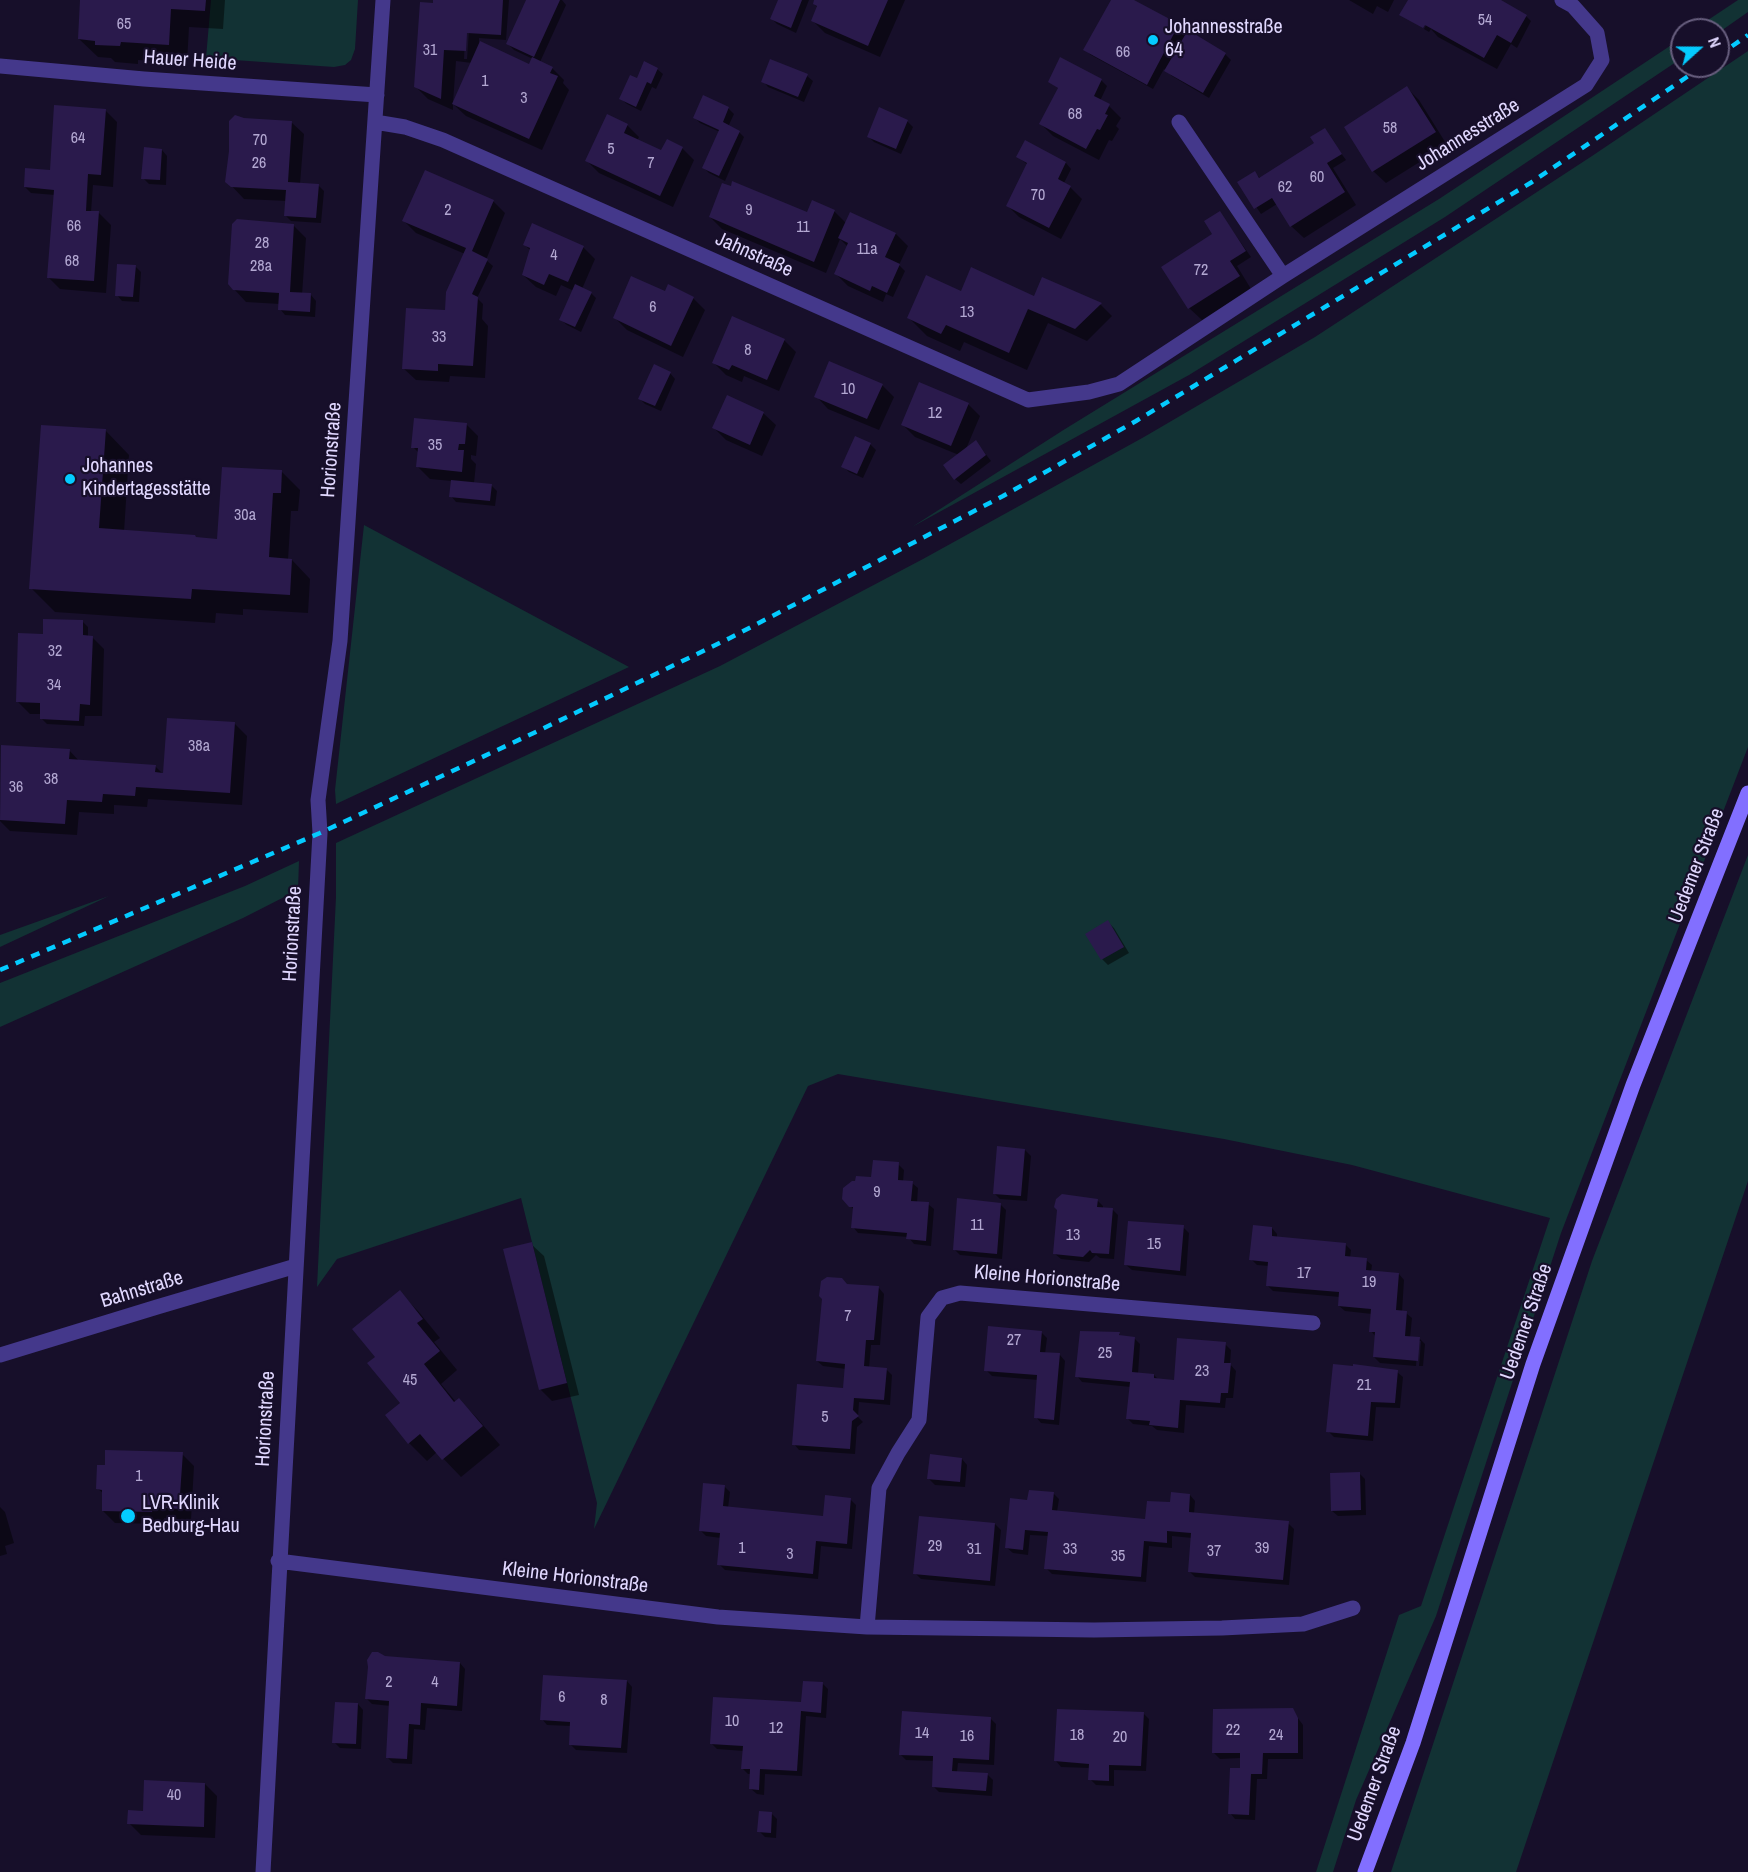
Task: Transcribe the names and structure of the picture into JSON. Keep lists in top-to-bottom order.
{
  "streets": {
    "main road": ["Uedemer Straße"],
    "street": [
      "Hauer Heide",
      "Johannesstraße",
      "Jahnstraße",
      "Horionstraße",
      "Kleine Horionstraße",
      "Bahnstraße"
    ]
  },
  "crossings": [
    ["Hauer Heide", "Horionstraße"],
    ["Johannesstraße", "Jahnstraße"],
    ["Jahnstraße", "Horionstraße"],
    ["Horionstraße", "Kleine Horionstraße"],
    ["Horionstraße", "Bahnstraße"]
  ],
  "places": ["Johannesstraße 64", "Johannes Kindertagesstätte", "LVR-Klinik Bedburg-Hau"],
  "house_numbers": [
    "54",
    "65",
    "31",
    "66",
    "1",
    "3",
    "68",
    "58",
    "64",
    "70",
    "5",
    "26",
    "7",
    "60",
    "62",
    "70",
    "2",
    "9",
    "66",
    "11",
    "28",
    "11a",
    "4",
    "68",
    "28a",
    "72",
    "6",
    "13",
    "33",
    "8",
    "10",
    "12",
    "35",
    "30a",
    "32",
    "34",
    "38a",
    "38",
    "36",
    "9",
    "11",
    "13",
    "15",
    "17",
    "19",
    "7",
    "27",
    "25",
    "23",
    "45",
    "21",
    "5",
    "1",
    "29",
    "1",
    "39",
    "31",
    "33",
    "37",
    "3",
    "35",
    "2",
    "4",
    "6",
    "8",
    "10",
    "12",
    "22",
    "14",
    "18",
    "24",
    "16",
    "20",
    "40"
  ],
  "north": "right"
}
